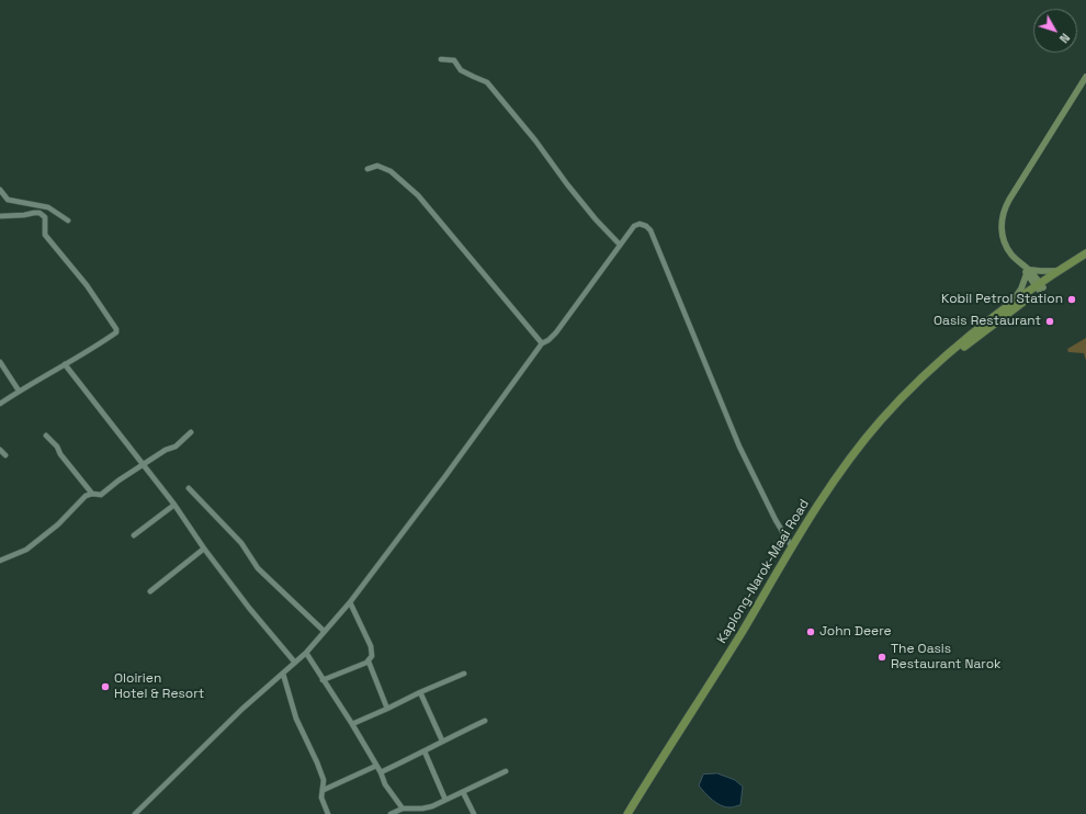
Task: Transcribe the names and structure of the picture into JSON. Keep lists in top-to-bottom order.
{
  "streets": {
    "highway": ["Kaplong-Narok-Maai Road"]
  },
  "places": [
    "Kobil Petrol Station",
    "Oasis Restaurant",
    "John Deere",
    "The Oasis Restaurant Narok",
    "Oloirien Hotel & Resort"
  ],
  "north": "bottom right"
}
